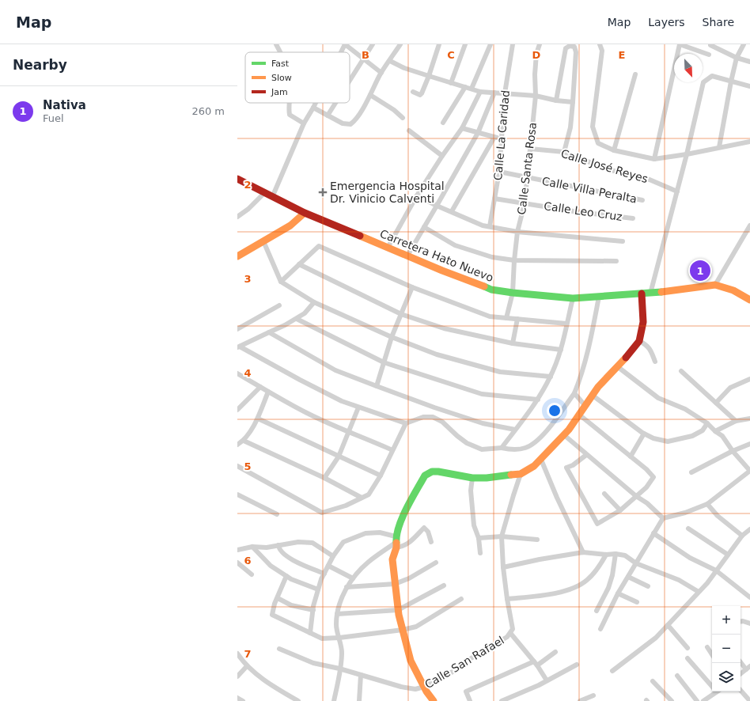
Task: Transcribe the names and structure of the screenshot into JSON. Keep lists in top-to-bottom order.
{
  "streets": {
    "main road": ["Carretera Hato Nuevo"],
    "street": [
      "Calle La Caridad",
      "Calle José Reyes",
      "Calle Santa Rosa",
      "Calle Villa Peralta",
      "Calle Leo Cruz",
      "Calle San Rafael"
    ]
  },
  "crossings": [
    ["Calle La Caridad", "Calle Villa Peralta"],
    ["Calle La Caridad", "Calle Leo Cruz"],
    ["Calle José Reyes", "Calle Santa Rosa"],
    ["Calle Santa Rosa", "Calle Villa Peralta"],
    ["Calle Santa Rosa", "Calle Leo Cruz"],
    ["Calle Santa Rosa", "Carretera Hato Nuevo"]
  ],
  "places": {
    "health": ["Emergencia Hospital Dr. Vinicio Calventi"]
  },
  "legend": ["Fast", "Slow", "Jam"],
  "north": "bottom right",
  "page": {
    "header": "Map",
    "nav": ["Map", "Layers", "Share"],
    "heading": "Nearby",
    "list": [
      {
        "mark": "1",
        "name": "Nativa",
        "note": "Fuel",
        "value": "260 m"
      }
    ],
    "pins": "1",
    "map_buttons": ["+", "−"]
  },
  "grid": {
    "columns": [
      "B",
      "C",
      "D",
      "E"
    ],
    "rows": [
      "2",
      "3",
      "4",
      "5",
      "6",
      "7"
    ]
  }
}
